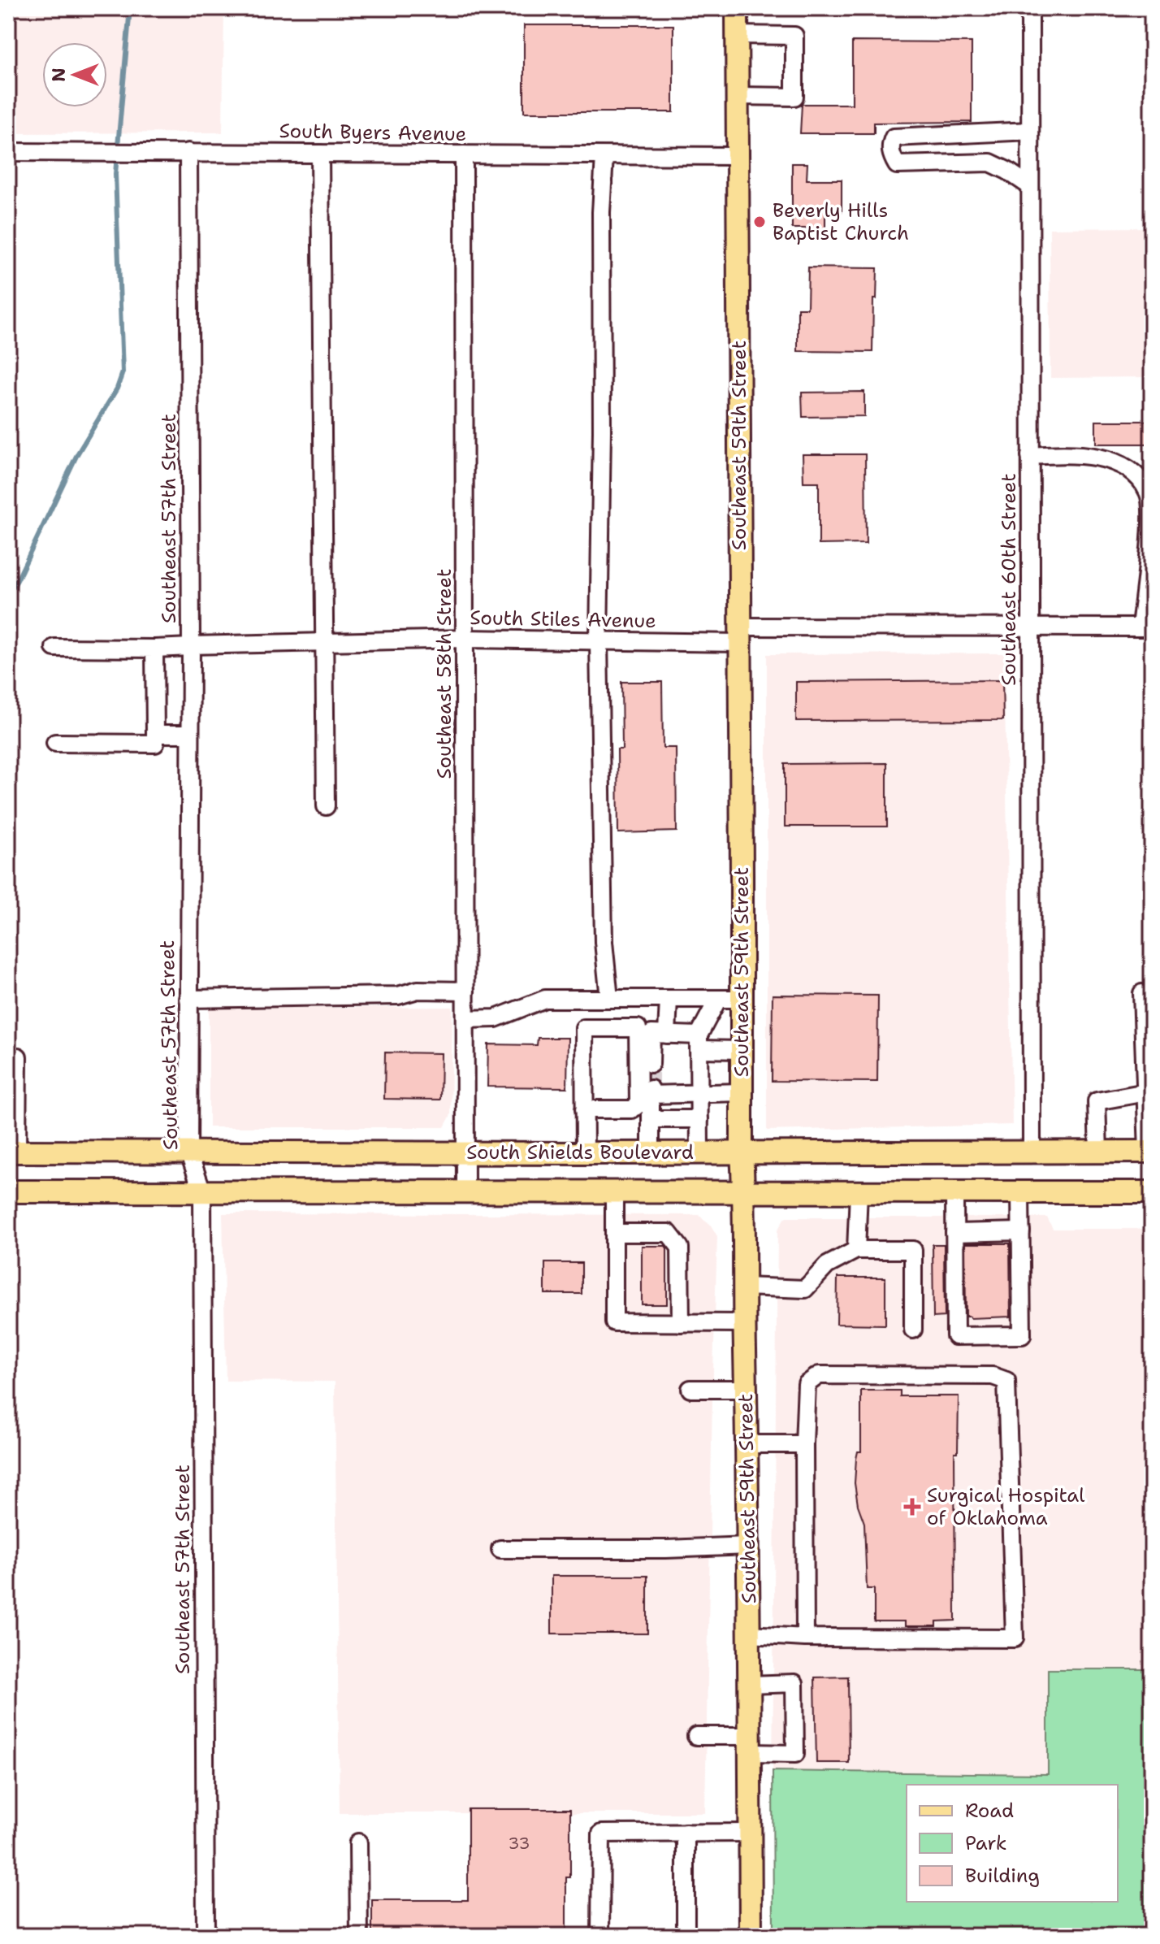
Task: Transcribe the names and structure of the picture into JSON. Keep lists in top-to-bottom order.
{
  "streets": {
    "main road": ["Southeast 59th Street", "South Shields Boulevard"],
    "street": [
      "South Byers Avenue",
      "Southeast 57th Street",
      "Southeast 60th Street",
      "South Stiles Avenue",
      "Southeast 58th Street"
    ]
  },
  "crossings": [
    ["South Byers Avenue", "Southeast 59th Street"],
    ["South Byers Avenue", "Southeast 57th Street"],
    ["South Byers Avenue", "Southeast 58th Street"],
    ["Southeast 59th Street", "South Stiles Avenue"],
    ["Southeast 59th Street", "South Shields Boulevard"],
    ["Southeast 57th Street", "South Stiles Avenue"],
    ["Southeast 57th Street", "South Shields Boulevard"],
    ["Southeast 60th Street", "South Stiles Avenue"],
    ["Southeast 60th Street", "South Shields Boulevard"],
    ["South Stiles Avenue", "Southeast 58th Street"],
    ["Southeast 58th Street", "South Shields Boulevard"]
  ],
  "places": {
    "other": ["Beverly Hills Baptist Church"],
    "health": ["Surgical Hospital of Oklahoma"]
  },
  "house_numbers": ["33"],
  "legend": ["Road", "Park", "Building"],
  "north": "left"
}
